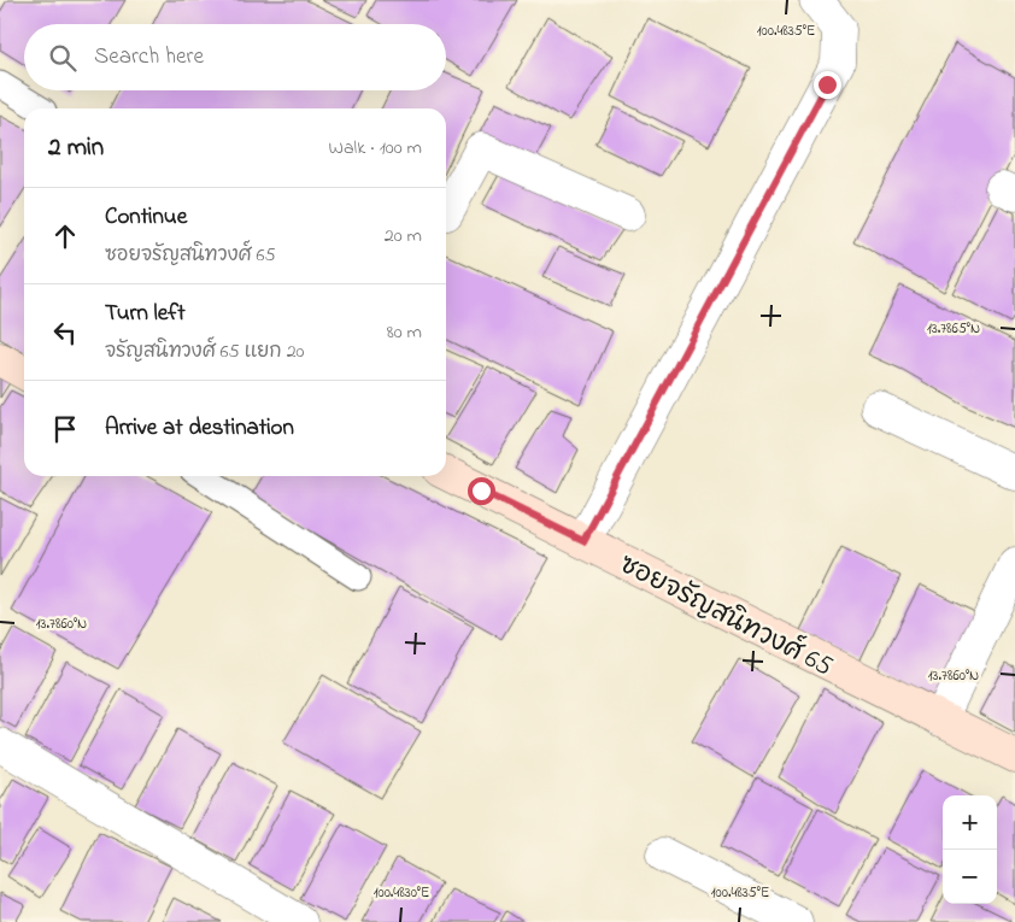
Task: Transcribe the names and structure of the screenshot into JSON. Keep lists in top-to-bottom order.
{
  "streets": {
    "street": ["ซอยจรัญสนิทวงศ์ 65"]
  },
  "page": {
    "search": "Search here",
    "heading": ["2 min", "Walk · 100 m"],
    "list": [
      ["Continue", "ซอยจรัญสนิทวงศ์ 65", "20 m"],
      ["Turn left", "จรัญสนิทวงศ์ 65 แยก 20", "80 m"],
      "Arrive at destination"
    ],
    "map_buttons": ["+", "−"]
  },
  "coordinates": [
    "100.4835°E",
    "13.7865°N",
    "13.7860°N",
    "100.4830°E"
  ]
}
